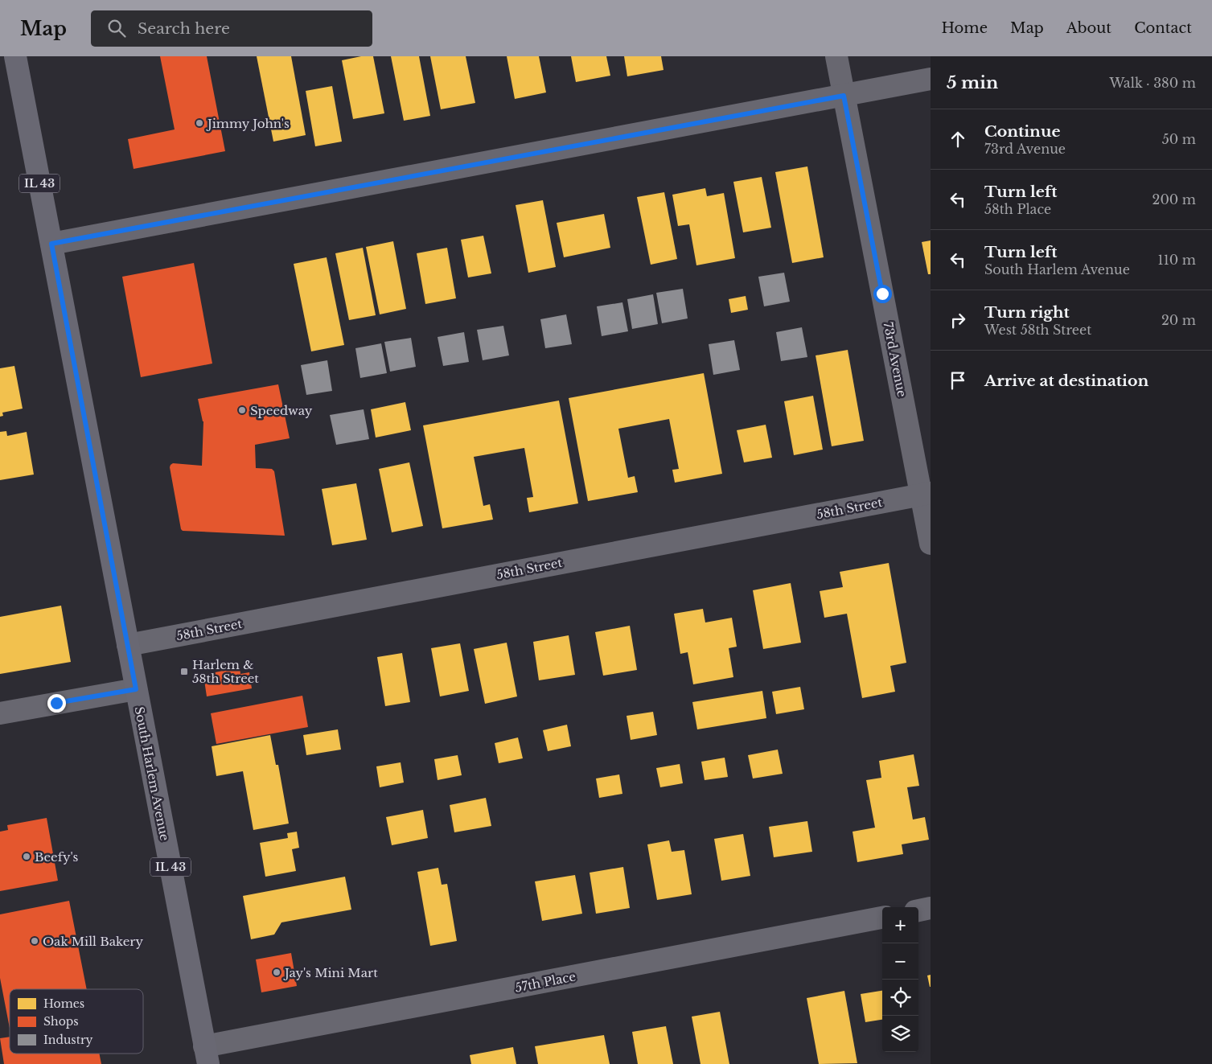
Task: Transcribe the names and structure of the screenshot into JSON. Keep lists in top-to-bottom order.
{
  "streets": {
    "main road": ["IL 43", "South Harlem Avenue"],
    "street": ["73rd Avenue", "58th Street", "57th Place"]
  },
  "crossings": [
    ["73rd Avenue", "58th Street"],
    ["58th Street", "South Harlem Avenue"],
    ["South Harlem Avenue", "57th Place"]
  ],
  "places": {
    "other": [
      "Jimmy John's",
      "Speedway",
      "Beefy's",
      "Oak Mill Bakery",
      "Jay's Mini Mart"
    ],
    "transit": ["Harlem & 58th Street"]
  },
  "legend": ["Homes", "Shops", "Industry"],
  "page": {
    "header": "Map",
    "search": "Search here",
    "nav": [
      "Home",
      "Map",
      "About",
      "Contact"
    ],
    "heading": ["5 min", "Walk · 380 m"],
    "list": [
      ["Continue", "73rd Avenue", "50 m"],
      ["Turn left", "58th Place", "200 m"],
      ["Turn left", "South Harlem Avenue", "110 m"],
      ["Turn right", "West 58th Street", "20 m"],
      "Arrive at destination"
    ],
    "map_buttons": ["+", "−"]
  }
}
